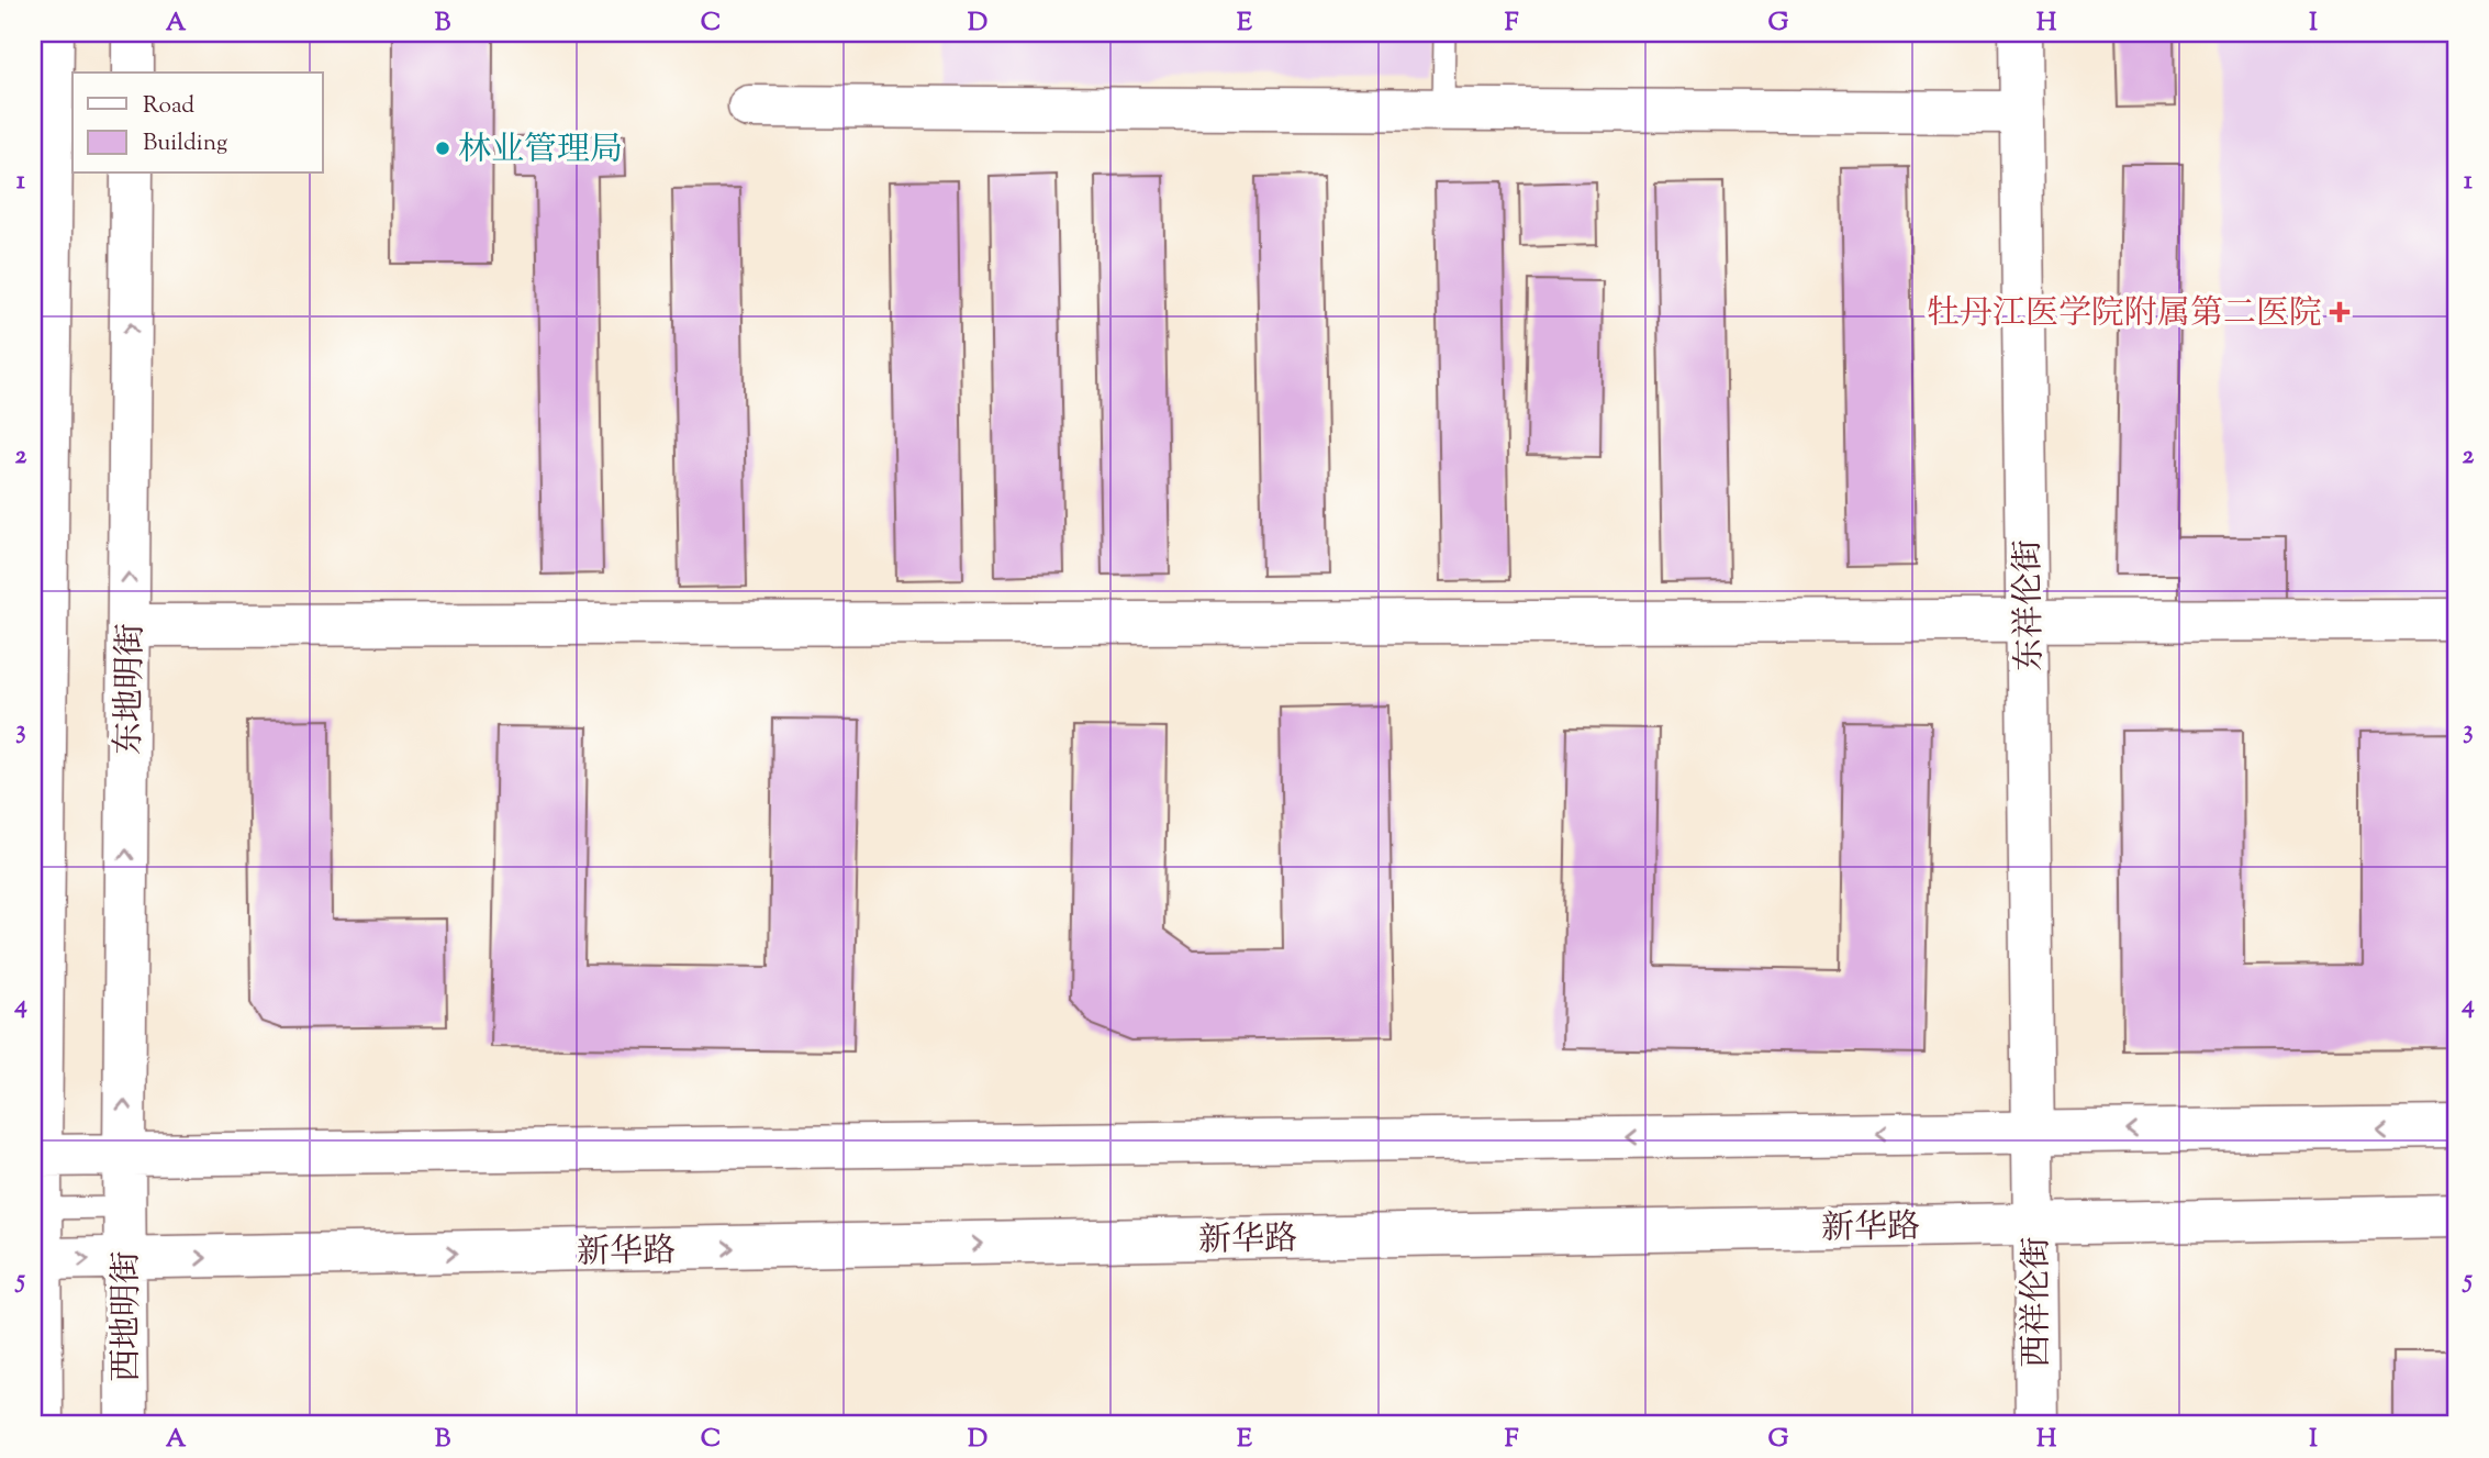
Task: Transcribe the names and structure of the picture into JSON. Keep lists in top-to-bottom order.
{
  "streets": {
    "main road": [
      "东祥伦街",
      "东地明街",
      "新华路",
      "西祥伦街",
      "西地明街"
    ]
  },
  "crossings": [
    ["东祥伦街", "西祥伦街"],
    ["东地明街", "西地明街"],
    ["新华路", "西祥伦街"],
    ["新华路", "西地明街"]
  ],
  "places": {
    "other": ["林业管理局"],
    "health": ["牡丹江医学院附属第二医院"]
  },
  "legend": ["Road", "Building"],
  "grid": {
    "columns": [
      "A",
      "B",
      "C",
      "D",
      "E",
      "F",
      "G",
      "H",
      "I"
    ],
    "rows": [
      "1",
      "2",
      "3",
      "4",
      "5"
    ]
  }
}
